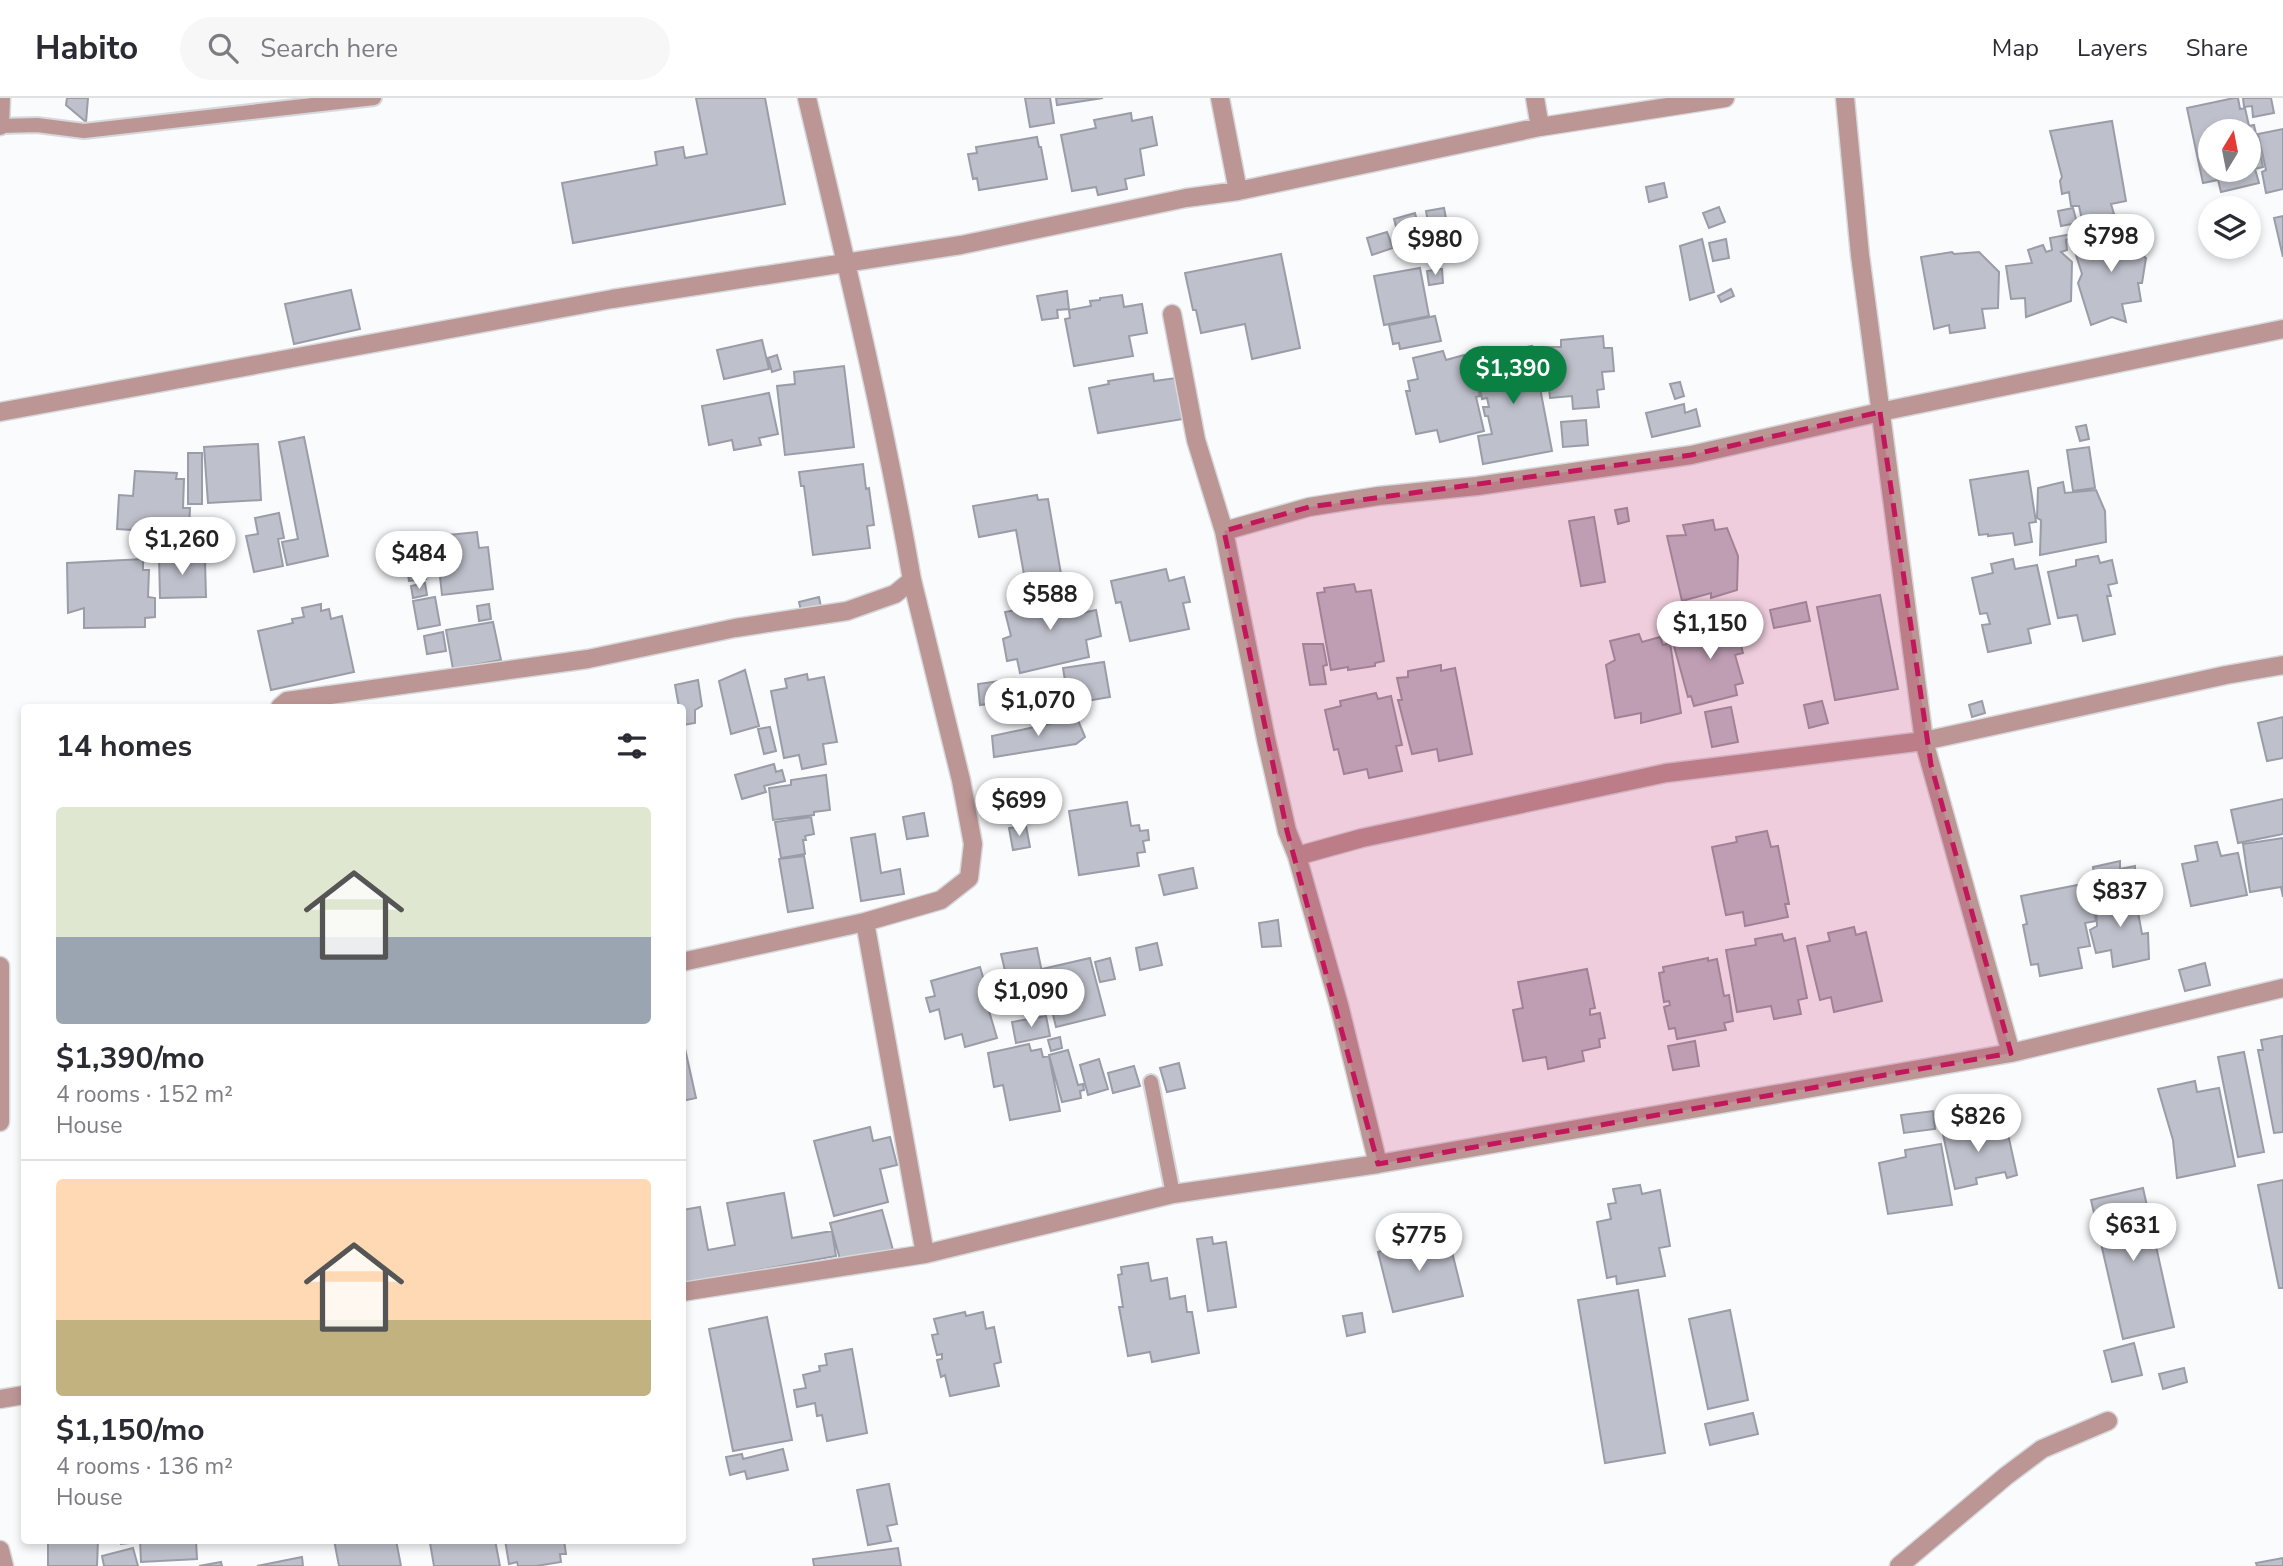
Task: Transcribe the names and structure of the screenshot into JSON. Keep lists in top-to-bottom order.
{
  "north": "top",
  "page": {
    "header": "Habito",
    "search": "Search here",
    "nav": ["Map", "Layers", "Share"],
    "price": [
      "$798",
      "$980",
      "$1,390",
      "$1,260",
      "$484",
      "$588",
      "$1,150",
      "$1,070",
      "$699",
      "$837",
      "$1,090",
      "$826",
      "$631",
      "$775"
    ],
    "heading": "14 homes",
    "list": [
      {
        "name": "$1,390/mo",
        "note": "4 rooms · 152 m² · House"
      },
      {
        "name": "$1,150/mo",
        "note": "4 rooms · 136 m² · House"
      }
    ]
  }
}
